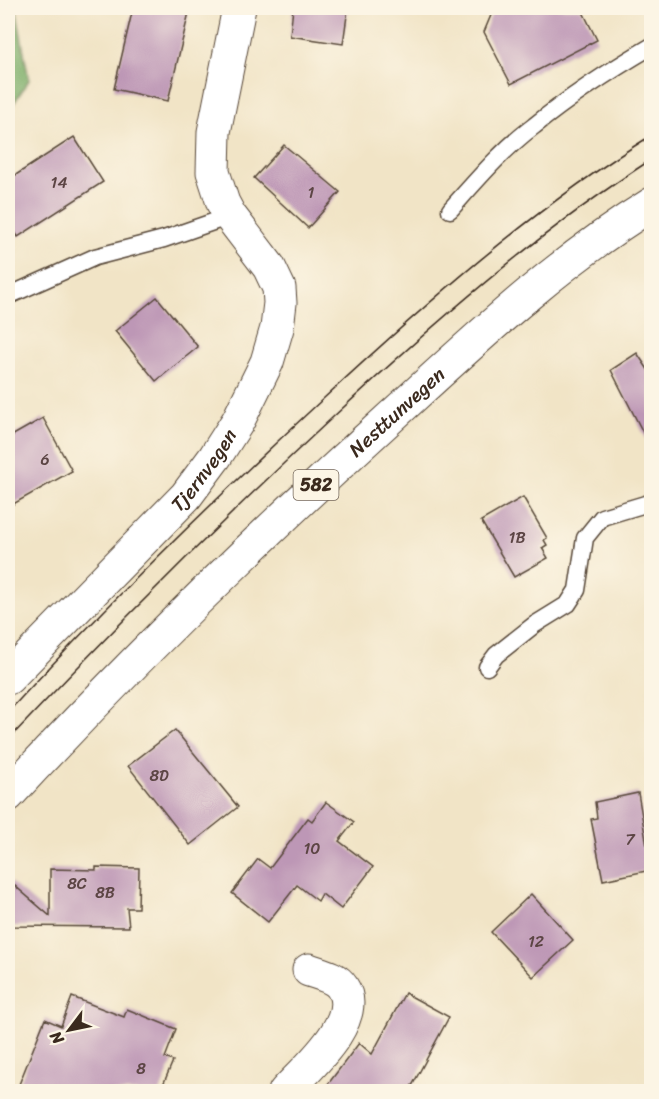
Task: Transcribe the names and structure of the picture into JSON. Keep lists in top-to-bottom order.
{
  "streets": {
    "street": ["Nesttunvegen", "Tjernvegen", "582"]
  },
  "house_numbers": [
    "14",
    "1",
    "6",
    "1B",
    "8D",
    "7",
    "10",
    "8C",
    "8B",
    "12",
    "8"
  ],
  "north": "bottom left"
}
